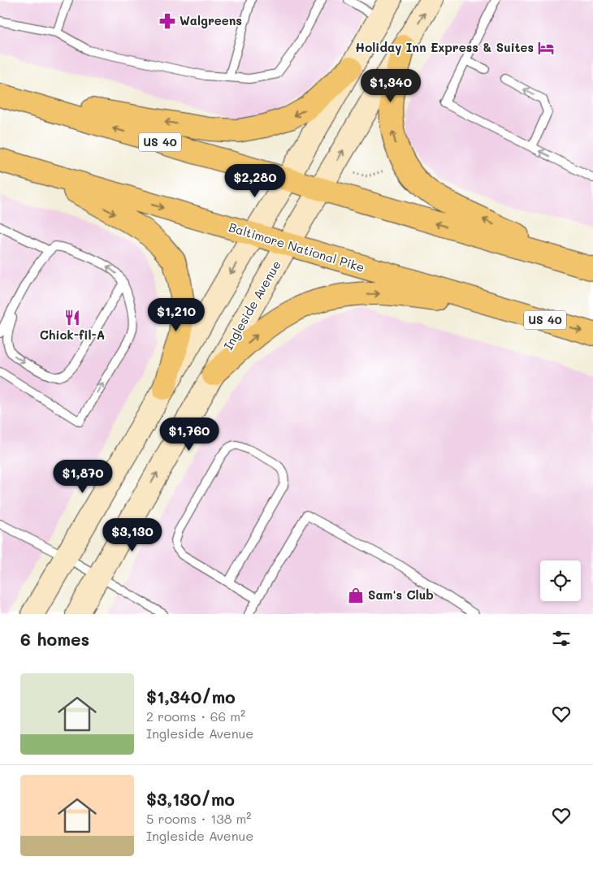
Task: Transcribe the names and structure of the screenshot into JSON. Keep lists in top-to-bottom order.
{
  "streets": {
    "main road": ["US 40", "Baltimore National Pike", "Ingleside Avenue"]
  },
  "crossings": [
    ["US 40", "Ingleside Avenue"],
    ["Baltimore National Pike", "Ingleside Avenue"]
  ],
  "places": {
    "pharmacy": ["Walgreens"],
    "hotel": ["Holiday Inn Express & Suites"],
    "restaurant": ["Chick-fil-A"],
    "shop": ["Sam's Club"]
  },
  "page": {
    "price": [
      "$1,340",
      "$2,280",
      "$1,210",
      "$1,760",
      "$1,870",
      "$3,130"
    ],
    "heading": "6 homes",
    "list": [
      {
        "name": "$1,340/mo",
        "note": "2 rooms · 66 m² · Ingleside Avenue"
      },
      {
        "name": "$3,130/mo",
        "note": "5 rooms · 138 m² · Ingleside Avenue"
      }
    ]
  }
}
